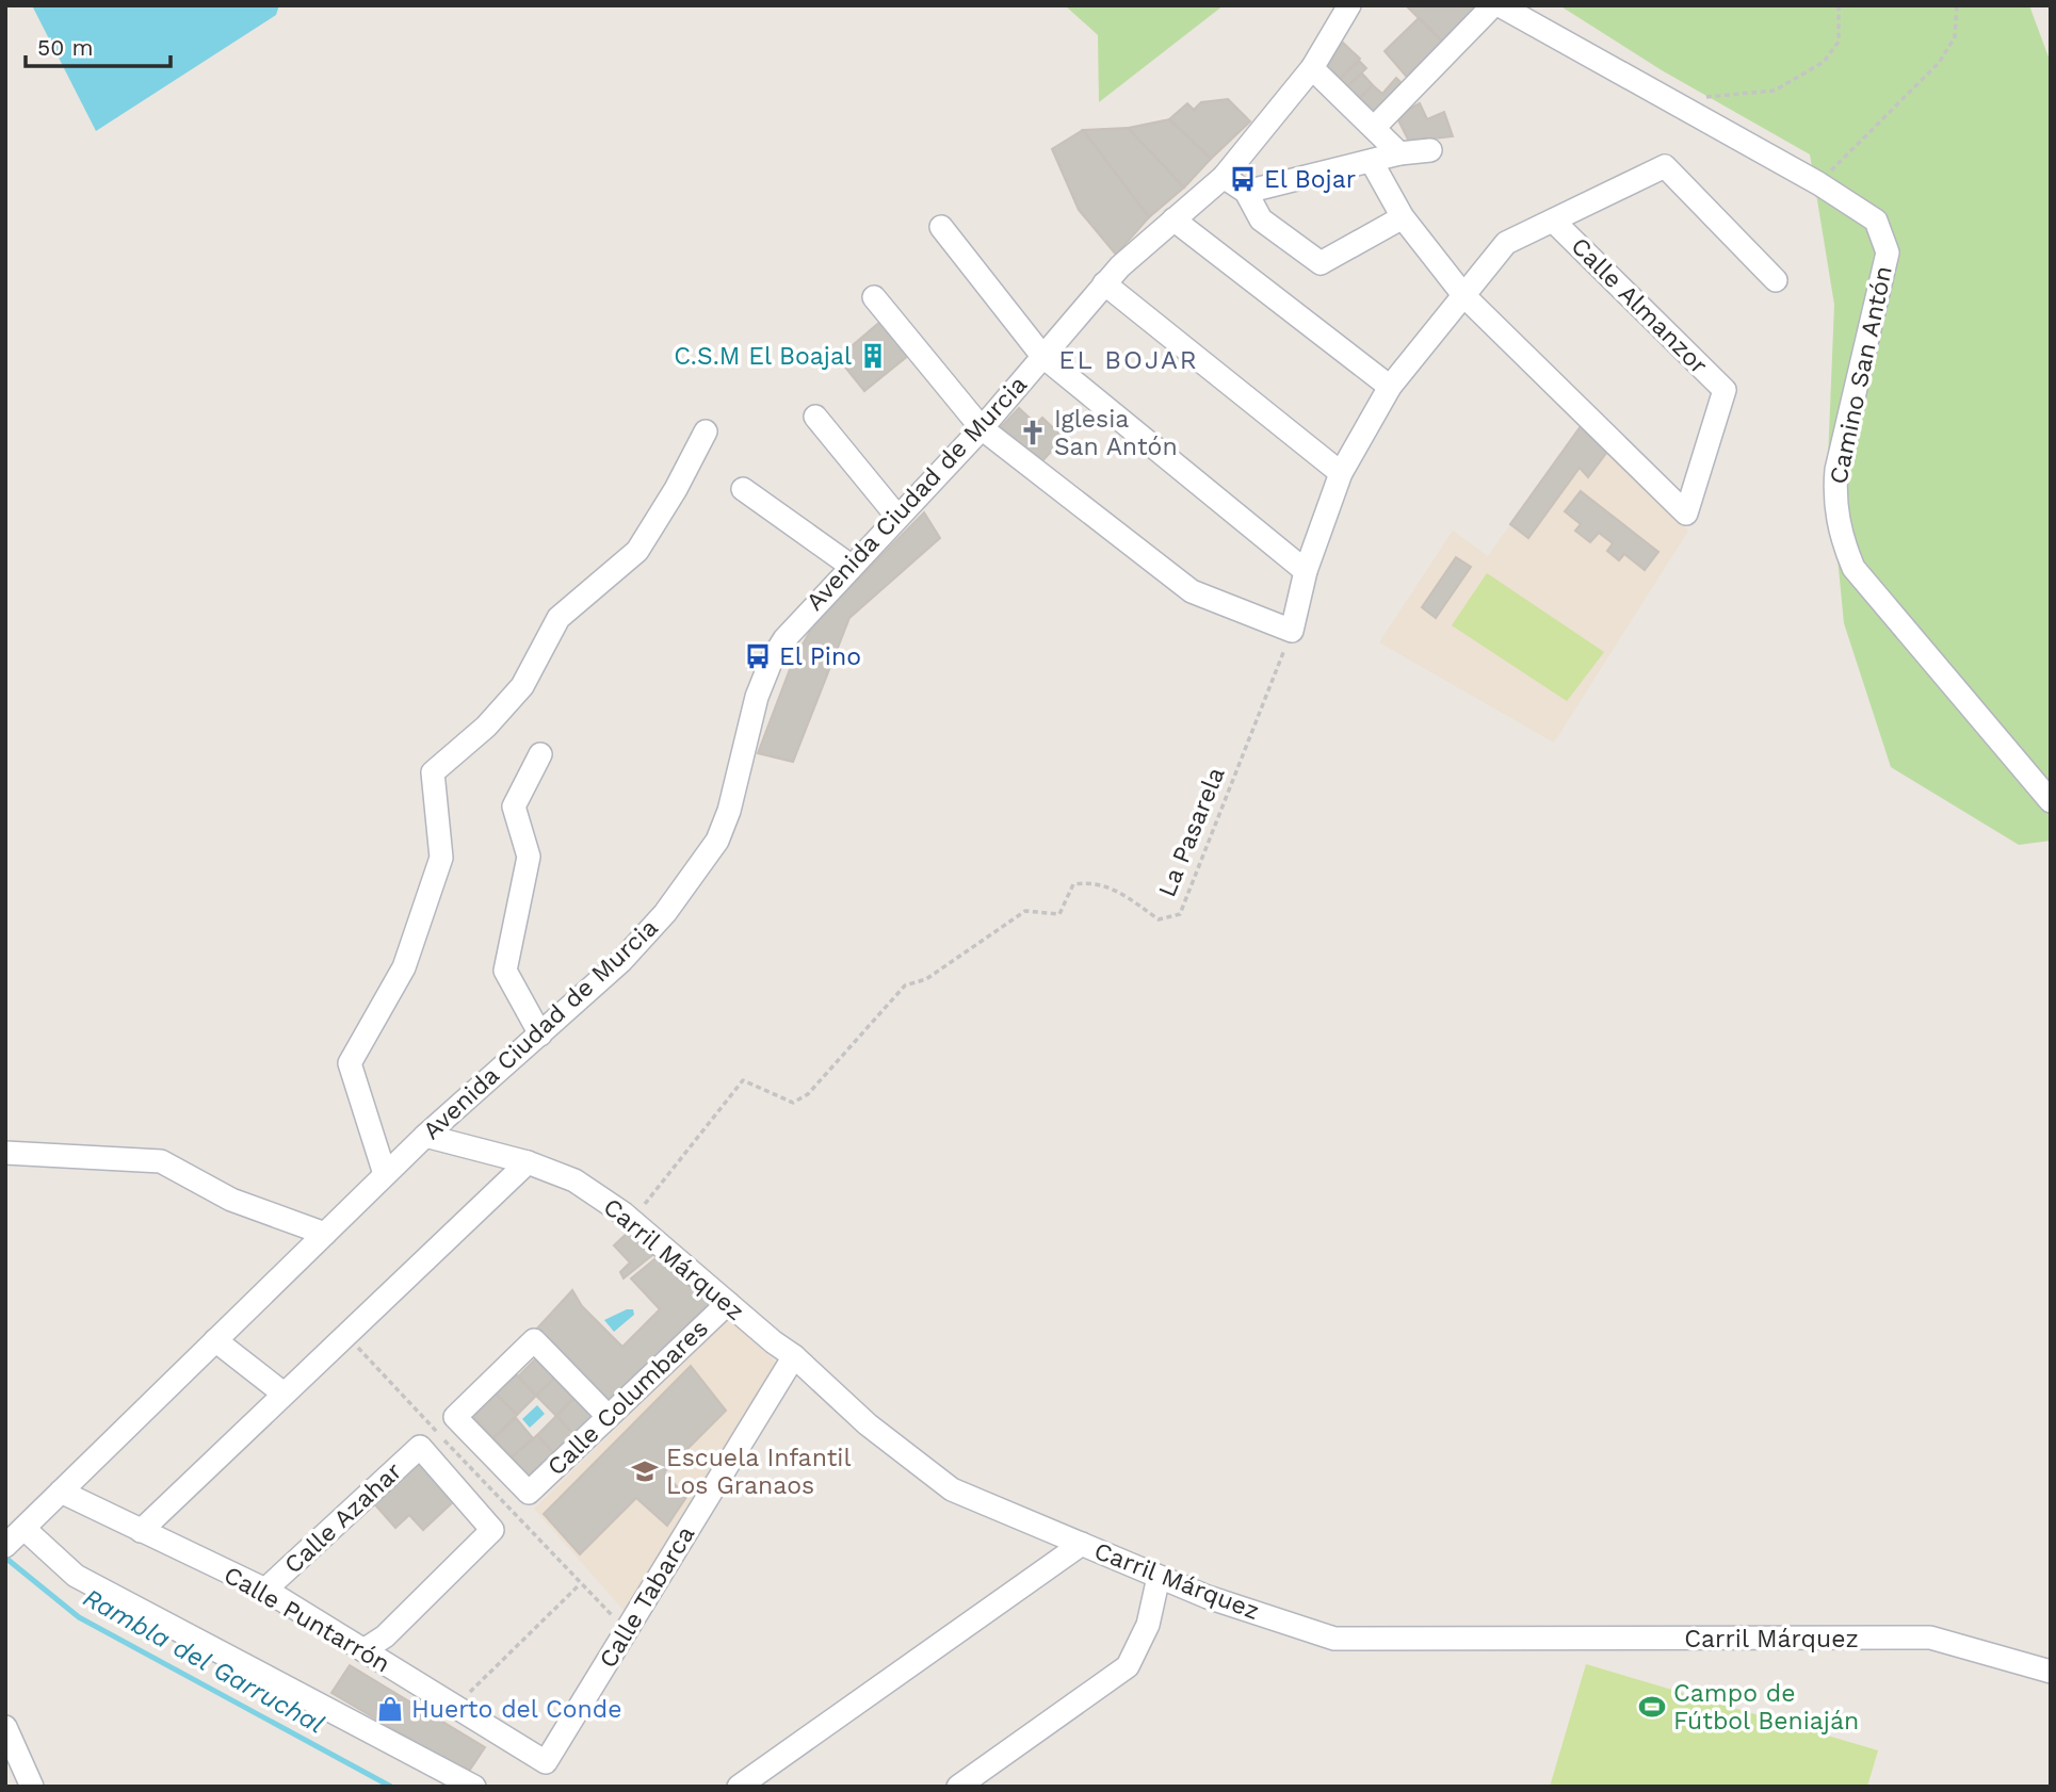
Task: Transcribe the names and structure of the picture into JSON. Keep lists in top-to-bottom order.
{
  "streets": {
    "street": [
      "Calle Almanzor",
      "Camino San Antón",
      "Avenida Ciudad de Murcia",
      "Carril Márquez",
      "Calle Columbares",
      "Calle Azahar",
      "Calle Tabarca",
      "Calle Puntarrón"
    ],
    "path": ["La Pasarela"]
  },
  "crossings": [
    ["Avenida Ciudad de Murcia", "Carril Márquez"],
    ["Avenida Ciudad de Murcia", "Calle Puntarrón"],
    ["La Pasarela", "Carril Márquez"],
    ["Carril Márquez", "Calle Columbares"],
    ["Carril Márquez", "Calle Tabarca"],
    ["Calle Azahar", "Calle Puntarrón"],
    ["Calle Tabarca", "Calle Puntarrón"]
  ],
  "districts": ["EL BOJAR"],
  "water": ["Rambla del Garruchal"],
  "places": {
    "bus stop": ["El Bojar", "El Pino"],
    "building": ["C.S.M El Boajal"],
    "church": ["Iglesia San Antón"],
    "school or university": ["Escuela Infantil Los Granaos"],
    "sports": ["Campo de Fútbol Beniaján"],
    "shop": ["Huerto del Conde"]
  },
  "scale_bar": "50 m"
}
